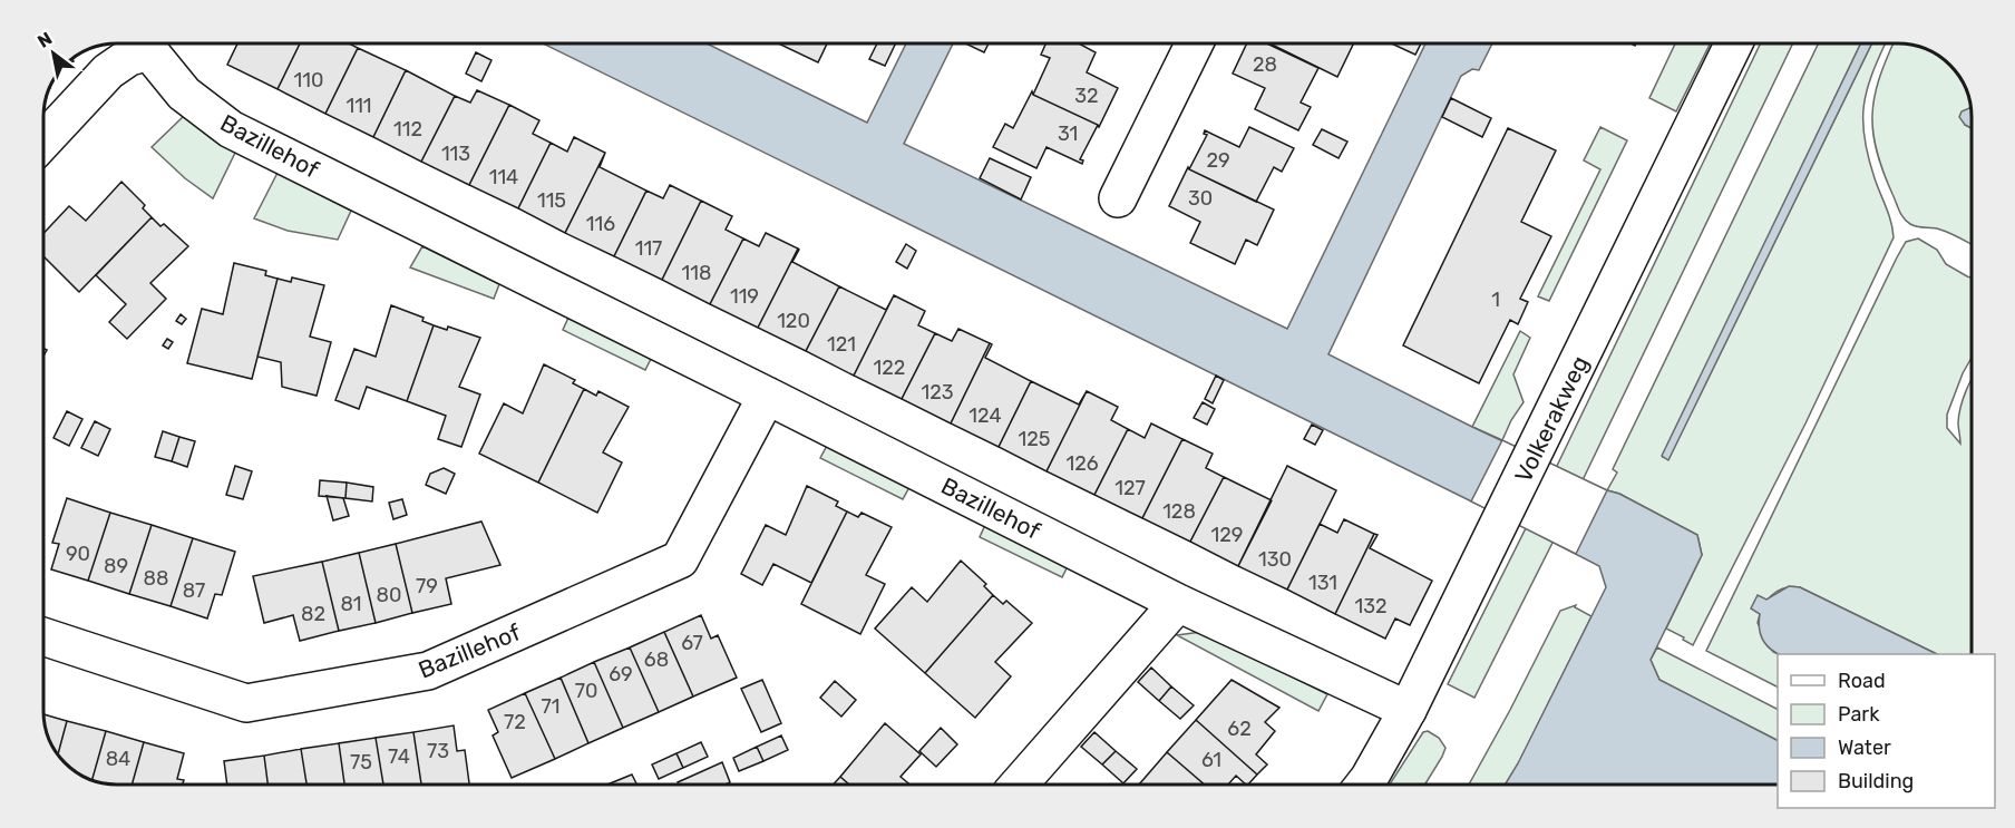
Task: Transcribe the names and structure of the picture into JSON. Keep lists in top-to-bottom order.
{
  "streets": {
    "street": ["Bazillehof", "Volkerakweg"]
  },
  "crossings": [
    ["Bazillehof", "Volkerakweg"]
  ],
  "house_numbers": [
    "28",
    "110",
    "32",
    "111",
    "112",
    "31",
    "113",
    "29",
    "114",
    "30",
    "115",
    "116",
    "117",
    "118",
    "119",
    "1",
    "120",
    "121",
    "122",
    "123",
    "124",
    "125",
    "126",
    "127",
    "128",
    "129",
    "90",
    "130",
    "89",
    "88",
    "131",
    "79",
    "87",
    "80",
    "81",
    "132",
    "82",
    "67",
    "68",
    "69",
    "70",
    "71",
    "72",
    "62",
    "73",
    "74",
    "84",
    "61",
    "75"
  ],
  "legend": [
    "Road",
    "Park",
    "Water",
    "Building"
  ],
  "north": "top left"
}
